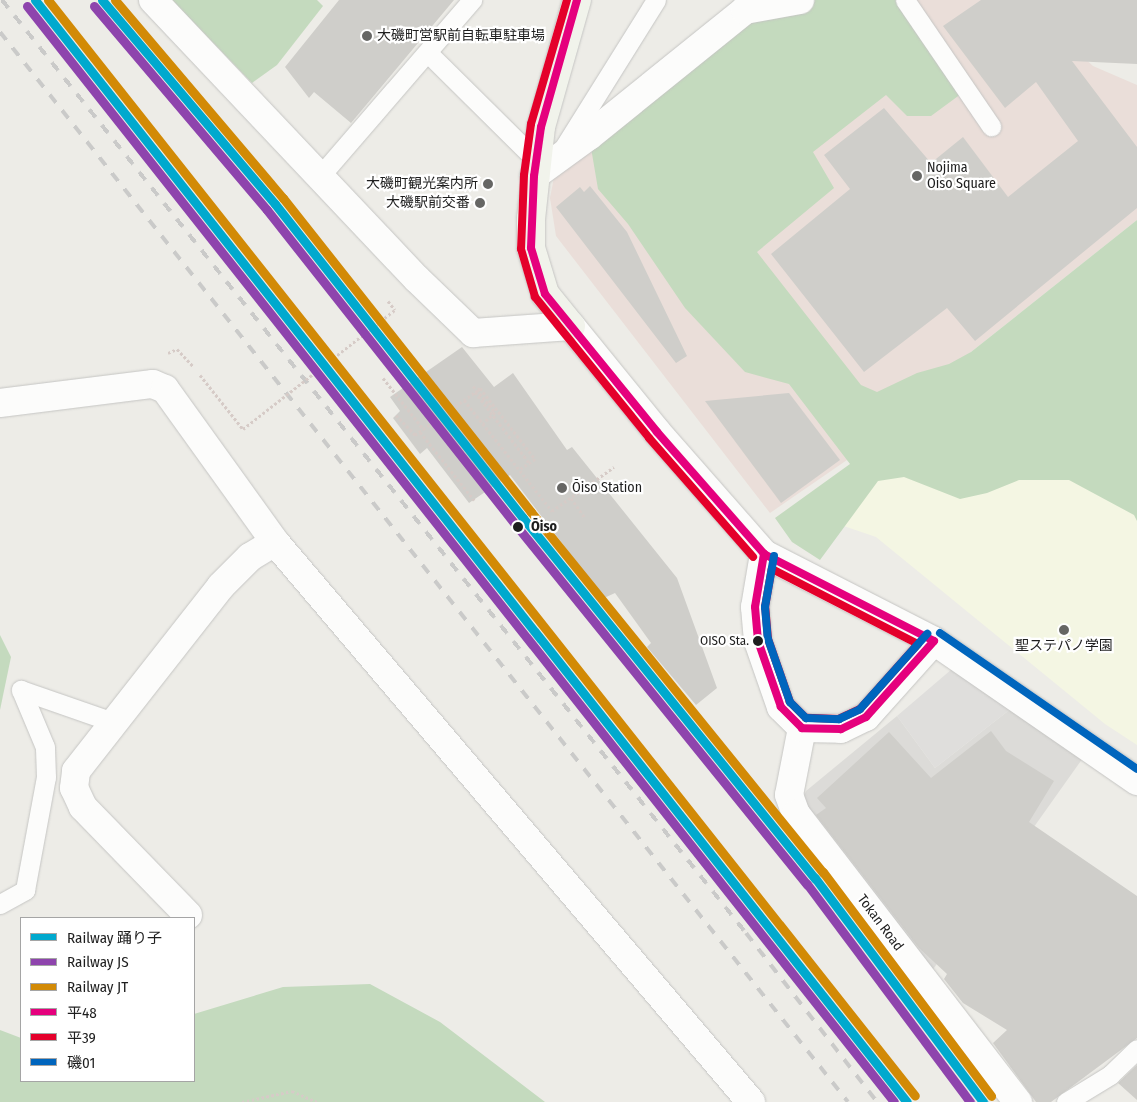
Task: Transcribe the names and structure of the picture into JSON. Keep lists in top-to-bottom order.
{
  "streets": {
    "street": ["Tokan Road"]
  },
  "places": [
    "大磯町営駅前自転車駐車場",
    "Nojima Oiso Square",
    "大磯町観光案内所",
    "大磯駅前交番",
    "Ōiso Station",
    "Ōiso",
    "聖ステパノ学園",
    "OISO Sta."
  ],
  "lines": [
    "rail line 踊り子",
    "rail line JT",
    "transit line 平48",
    "transit line 平39",
    "rail line JS",
    "transit line 磯01"
  ],
  "legend": [
    "Railway 踊り子",
    "Railway JS",
    "Railway JT",
    "平48",
    "平39",
    "磯01"
  ]
}
